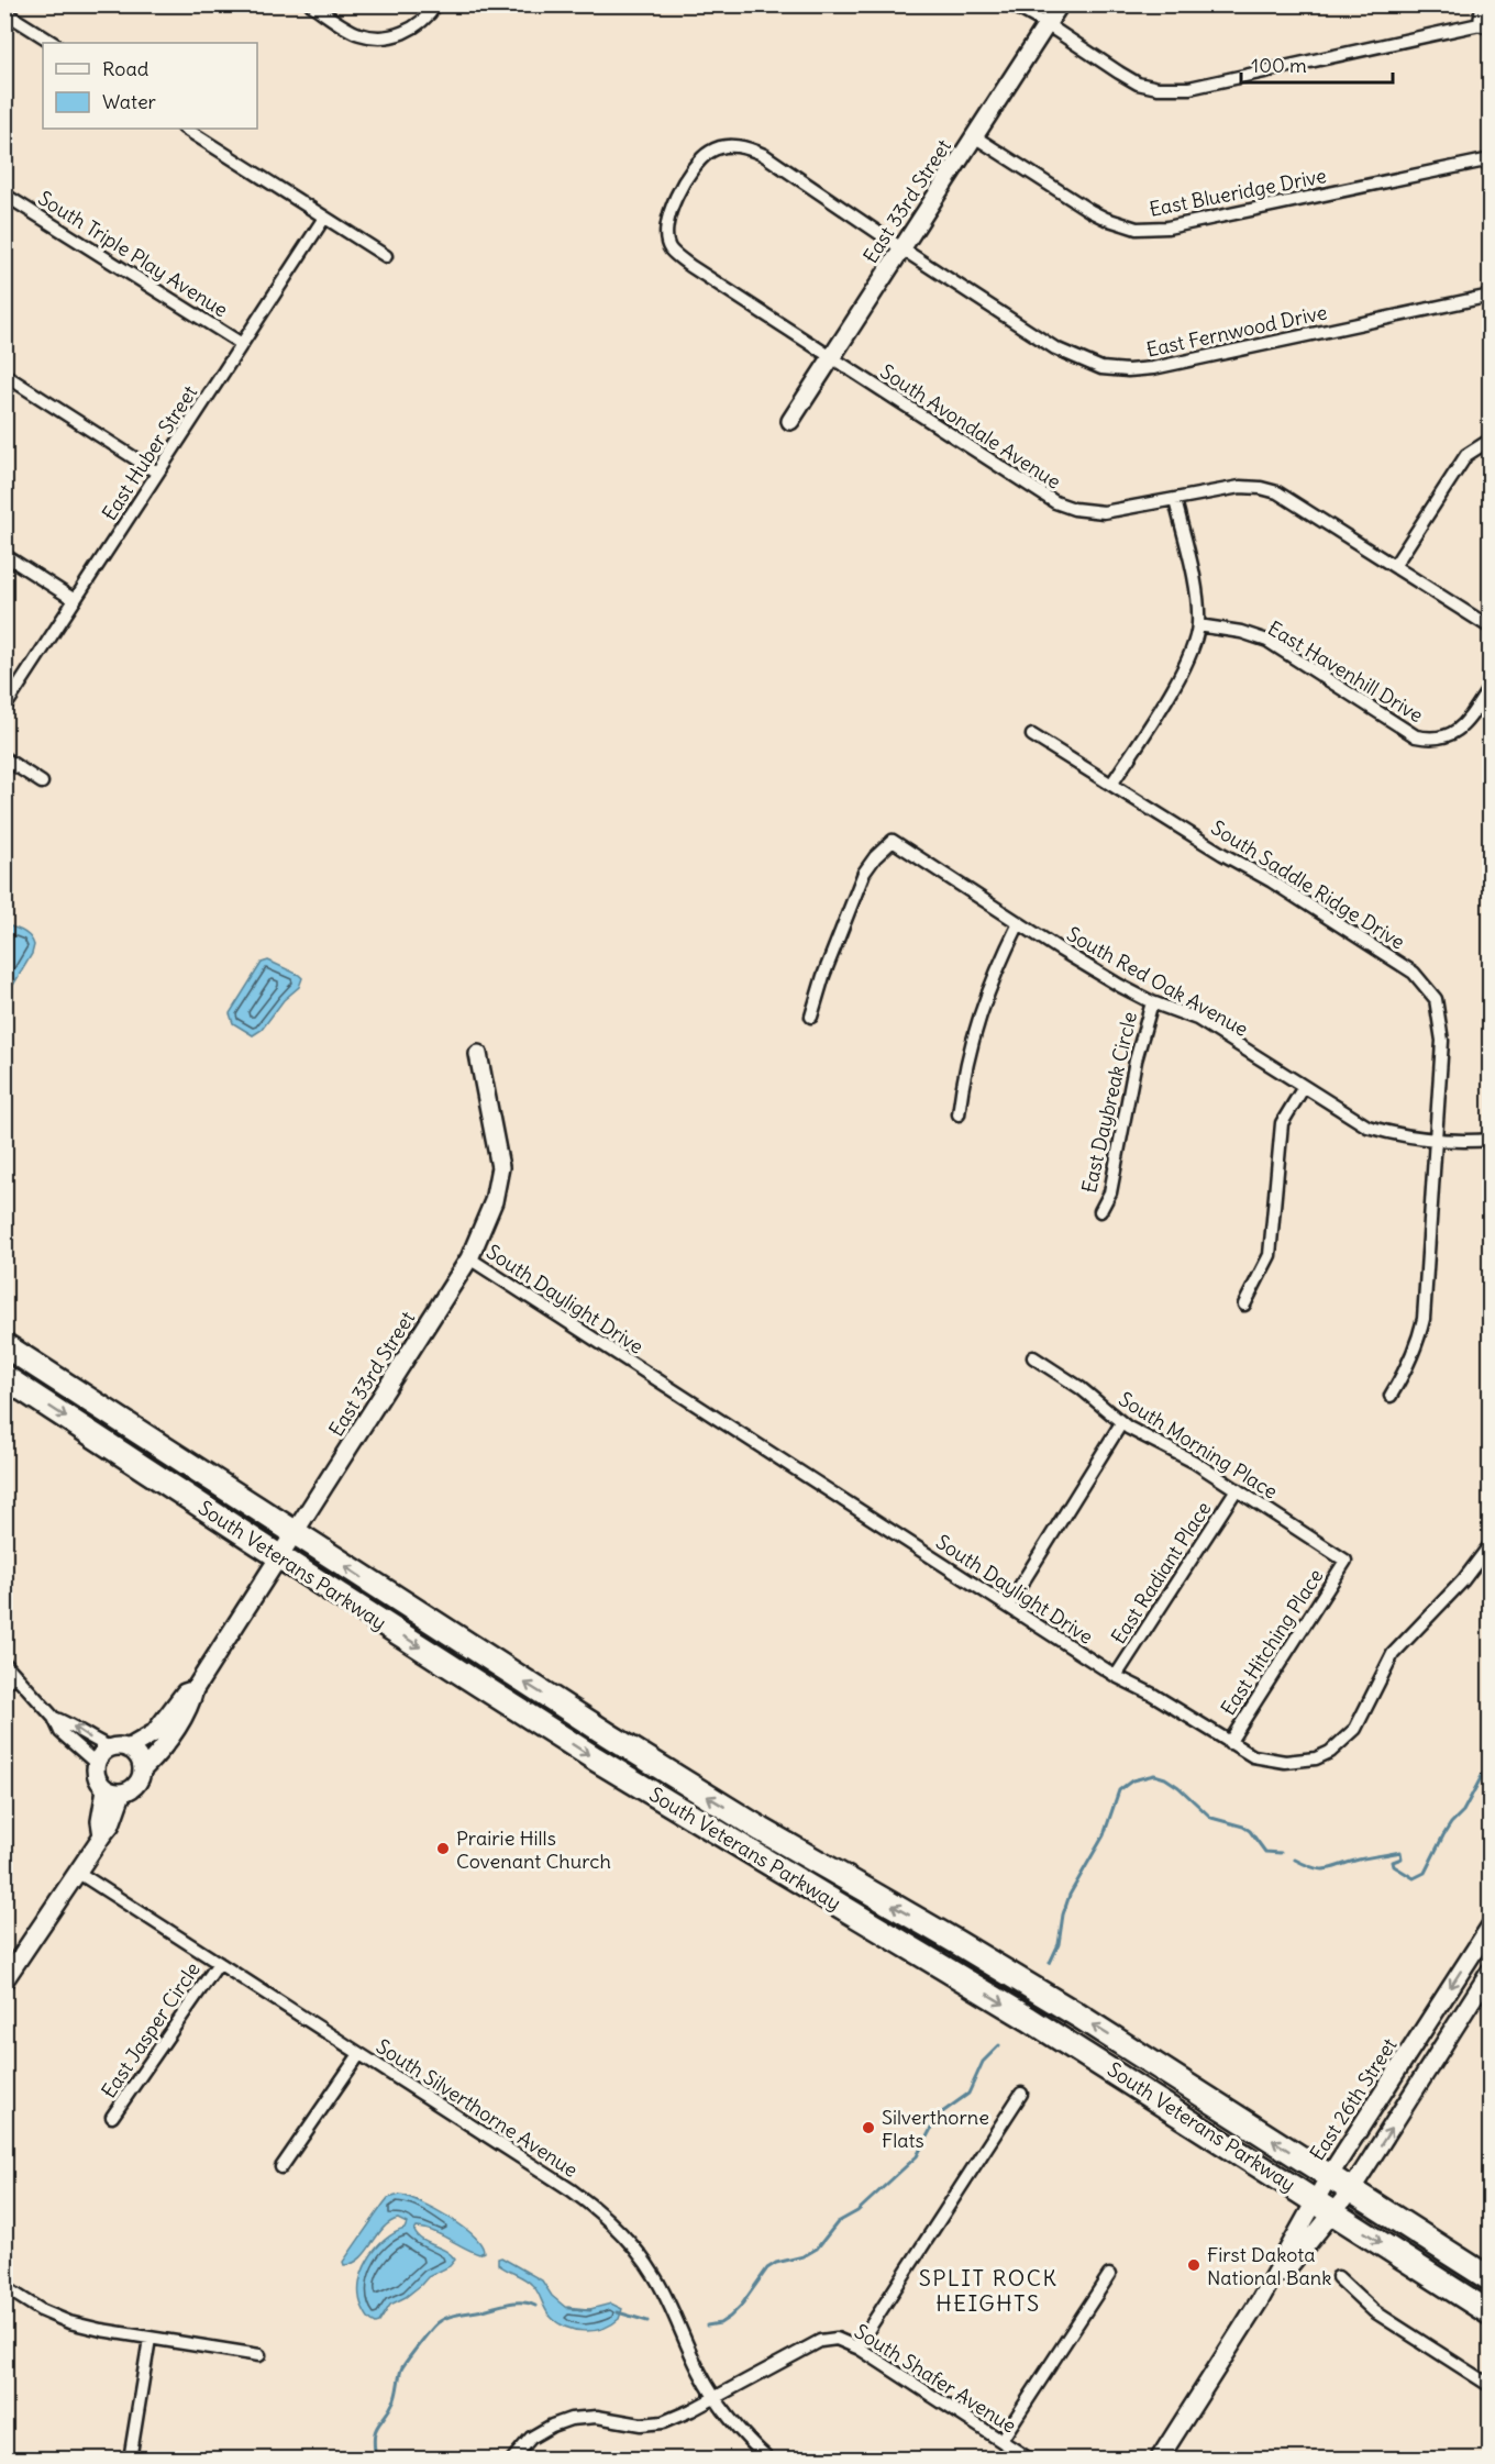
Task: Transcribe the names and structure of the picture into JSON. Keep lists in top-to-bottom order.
{
  "streets": {
    "highway": ["South Veterans Parkway"],
    "street": [
      "East Blueridge Drive",
      "East 33rd Street",
      "South Triple Play Avenue",
      "East Fernwood Drive",
      "South Avondale Avenue",
      "East Huber Street",
      "East Havenhill Drive",
      "South Saddle Ridge Drive",
      "South Red Oak Avenue",
      "East Daybreak Circle",
      "South Daylight Drive",
      "South Morning Place",
      "East Radiant Place",
      "East Hitching Place",
      "East Jasper Circle",
      "East 26th Street",
      "South Silverthorne Avenue",
      "South Shafer Avenue"
    ]
  },
  "crossings": [
    ["East Blueridge Drive", "East 33rd Street"],
    ["East 33rd Street", "East Fernwood Drive"],
    ["East 33rd Street", "South Avondale Avenue"],
    ["East 33rd Street", "South Daylight Drive"],
    ["East 33rd Street", "South Veterans Parkway"],
    ["East 33rd Street", "South Silverthorne Avenue"],
    ["South Triple Play Avenue", "East Huber Street"],
    ["East Fernwood Drive", "South Avondale Avenue"],
    ["South Saddle Ridge Drive", "South Red Oak Avenue"],
    ["South Red Oak Avenue", "East Daybreak Circle"],
    ["South Daylight Drive", "East Radiant Place"],
    ["South Daylight Drive", "East Hitching Place"],
    ["South Morning Place", "East Radiant Place"],
    ["South Morning Place", "East Hitching Place"],
    ["South Veterans Parkway", "East 26th Street"],
    ["East Jasper Circle", "South Silverthorne Avenue"],
    ["South Silverthorne Avenue", "South Shafer Avenue"]
  ],
  "districts": ["SPLIT ROCK HEIGHTS"],
  "places": ["Prairie Hills Covenant Church", "Silverthorne Flats", "First Dakota National Bank"],
  "legend": ["Road", "Water"],
  "scale_bar": "100 m"
}
